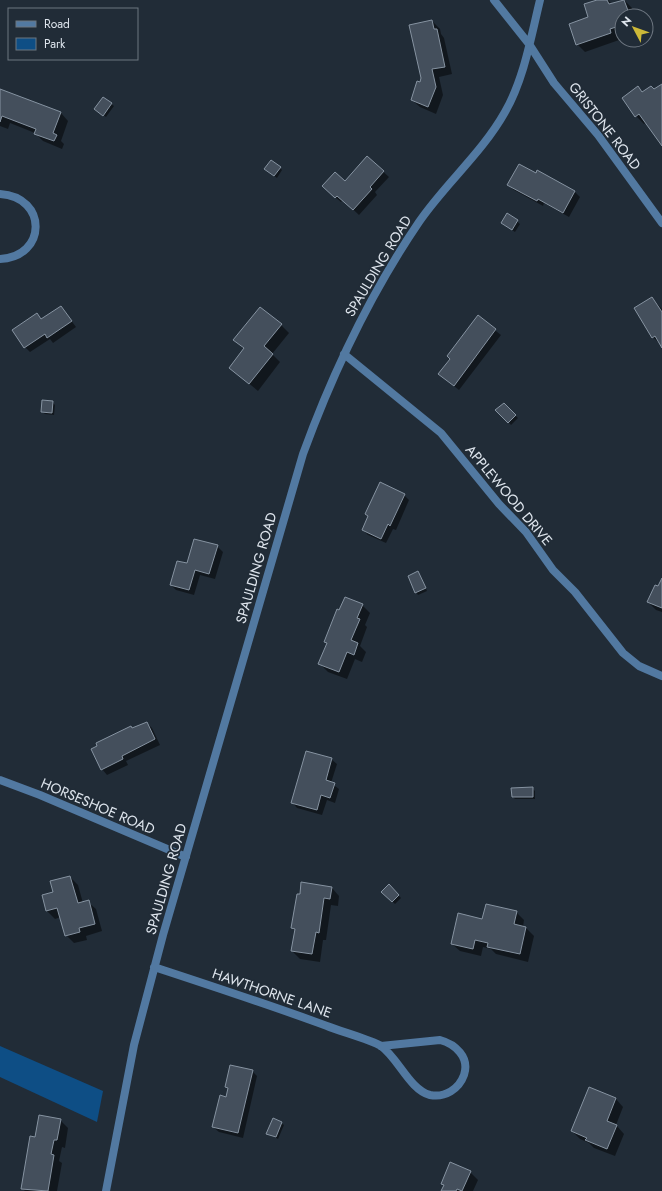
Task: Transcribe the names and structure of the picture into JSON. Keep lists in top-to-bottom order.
{
  "streets": {
    "street": [
      "GRISTONE ROAD",
      "SPAULDING ROAD",
      "APPLEWOOD DRIVE",
      "HORSESHOE ROAD",
      "HAWTHORNE LANE"
    ]
  },
  "crossings": [
    ["GRISTONE ROAD", "SPAULDING ROAD"],
    ["SPAULDING ROAD", "APPLEWOOD DRIVE"],
    ["SPAULDING ROAD", "HORSESHOE ROAD"],
    ["SPAULDING ROAD", "HAWTHORNE LANE"]
  ],
  "legend": ["Road", "Park"],
  "north": "top left"
}
